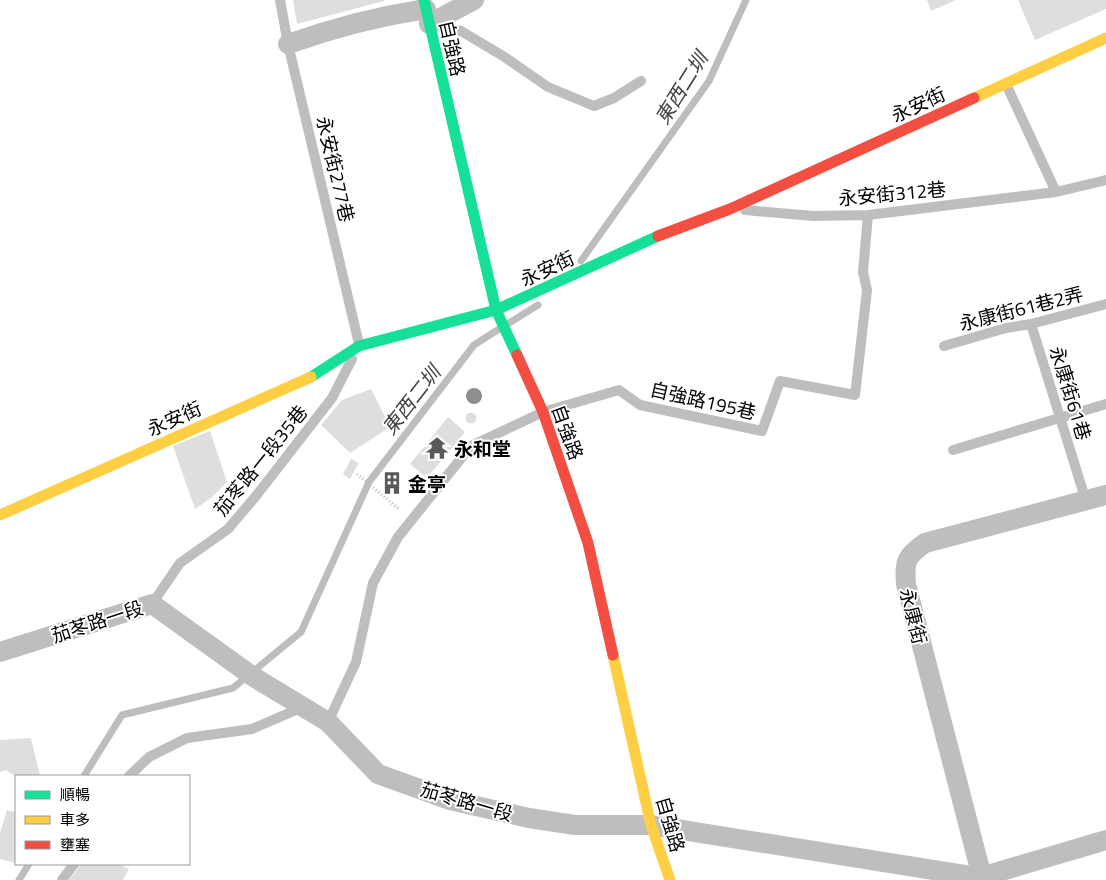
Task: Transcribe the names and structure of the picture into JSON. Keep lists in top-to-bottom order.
{
  "streets": {
    "street": [
      "自強路",
      "永安街",
      "永康街",
      "茄苳路一段"
    ],
    "lane": [
      "永安街277巷",
      "永安街312巷",
      "永康街61巷2弄",
      "永康街61巷",
      "自強路195巷",
      "茄苳路一段35巷"
    ]
  },
  "crossings": [
    ["自強路", "永安街"],
    ["自強路", "自強路195巷"],
    ["自強路", "茄苳路一段"],
    ["永安街", "永安街277巷"],
    ["永安街", "永安街312巷"],
    ["永安街", "茄苳路一段35巷"],
    ["永安街277巷", "茄苳路一段35巷"],
    ["永安街312巷", "自強路195巷"],
    ["永康街61巷2弄", "永康街61巷"],
    ["永康街61巷", "永康街"],
    ["茄苳路一段35巷", "茄苳路一段"],
    ["永康街", "茄苳路一段"]
  ],
  "water": ["東西二圳"],
  "places": {
    "temple": ["永和堂"],
    "building": ["金亭"]
  },
  "legend": ["順暢", "車多", "壅塞"]
}
